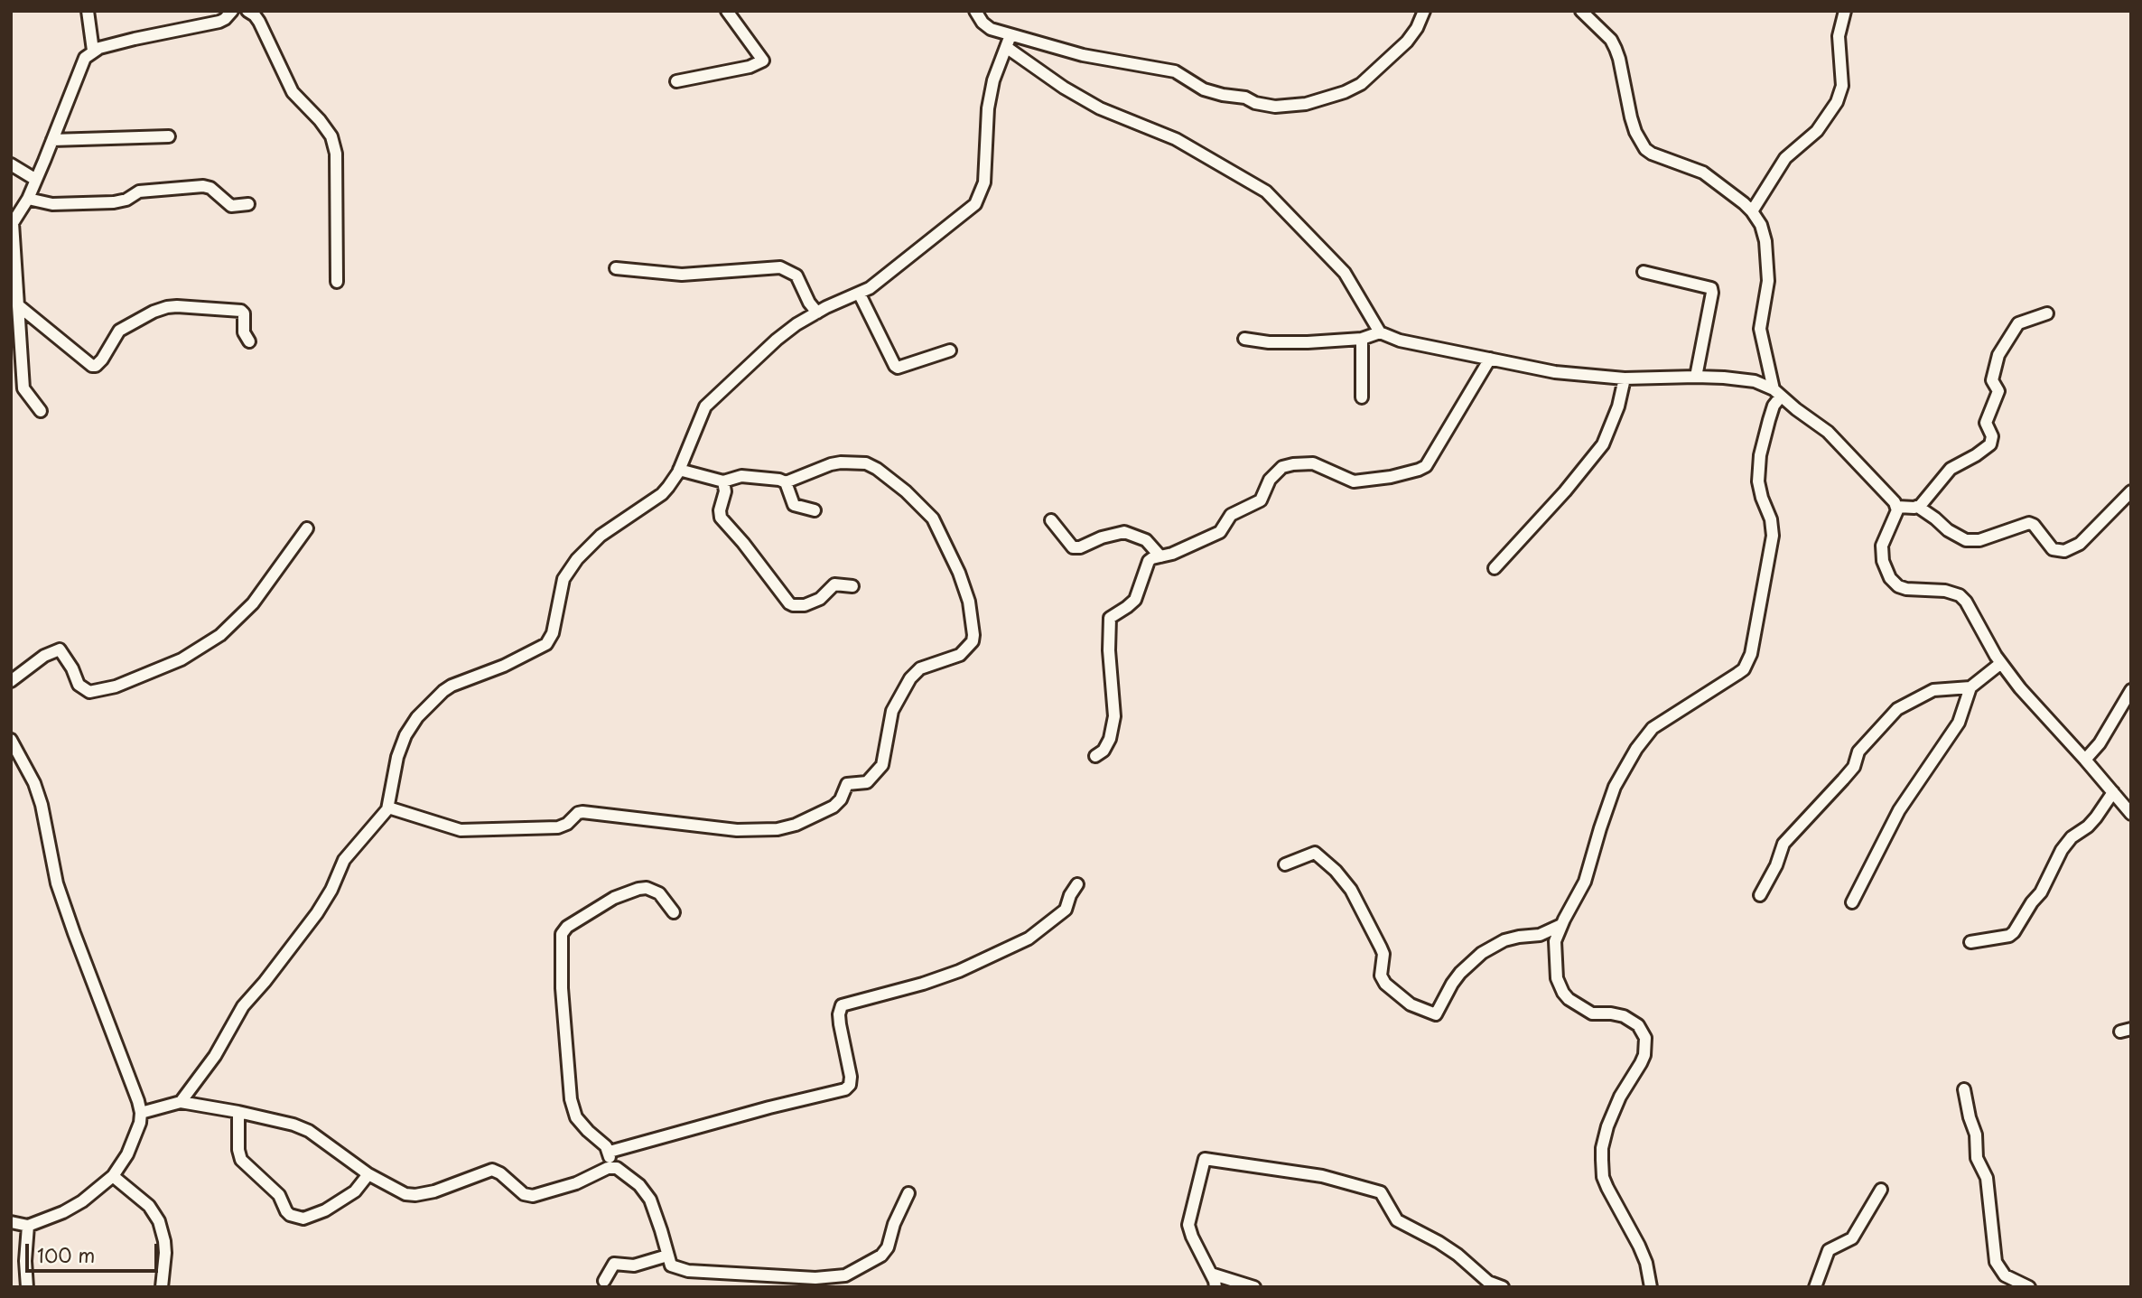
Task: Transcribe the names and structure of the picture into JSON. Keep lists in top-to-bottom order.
{
  "scale_bar": "100 m"
}
